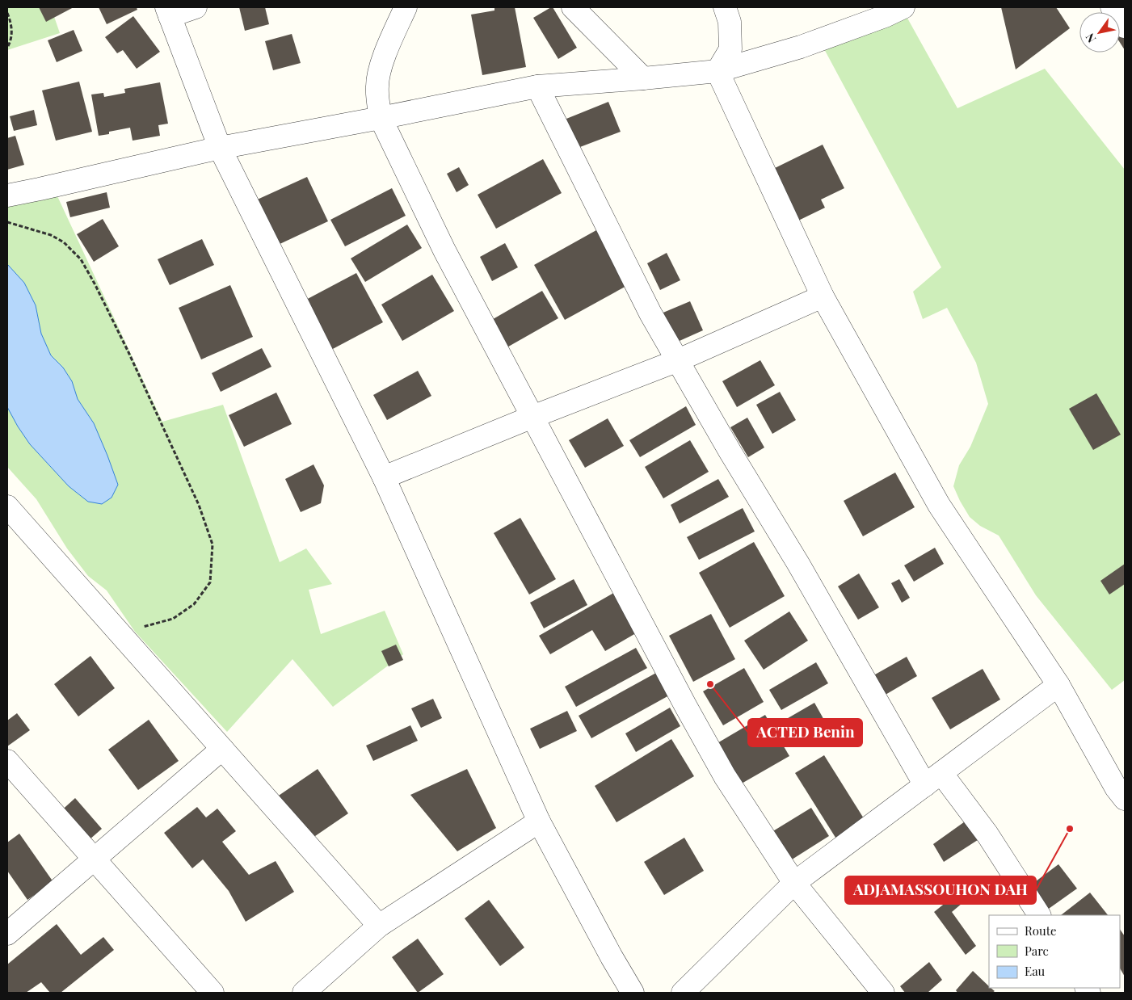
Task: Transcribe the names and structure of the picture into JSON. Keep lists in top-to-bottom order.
{
  "places": ["ACTED Benin", "ADJAMASSOUHON DAH"],
  "legend": ["Route", "Parc", "Eau"],
  "north": "bottom left"
}
